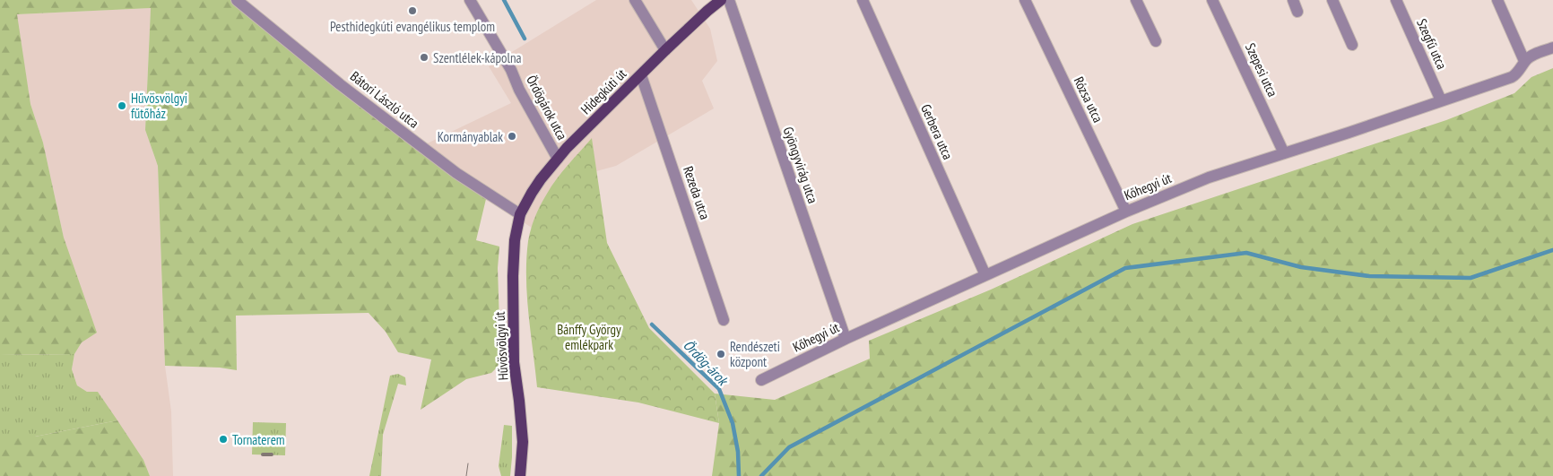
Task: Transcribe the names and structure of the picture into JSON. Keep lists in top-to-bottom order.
{
  "streets": {
    "main road": ["Hidegkúti út", "Hűvösvölgyi út"],
    "street": [
      "Szegfű utca",
      "Szepesi utca",
      "Bátori László utca",
      "Rózsa utca",
      "Ördögárok utca",
      "Gerbera utca",
      "Gyöngyvirág utca",
      "Kőhegyi út",
      "Rezeda utca"
    ]
  },
  "crossings": [
    ["Szegfű utca", "Kőhegyi út"],
    ["Szepesi utca", "Kőhegyi út"],
    ["Hidegkúti út", "Bátori László utca"],
    ["Hidegkúti út", "Ördögárok utca"],
    ["Hidegkúti út", "Rezeda utca"],
    ["Hidegkúti út", "Hűvösvölgyi út"],
    ["Bátori László utca", "Hűvösvölgyi út"],
    ["Rózsa utca", "Kőhegyi út"],
    ["Gerbera utca", "Kőhegyi út"],
    ["Gyöngyvirág utca", "Kőhegyi út"]
  ],
  "water": ["Ördög-árok"],
  "parks": ["Bánffy György emlékpark"],
  "places": [
    "Pesthidegkúti evangélikus templom",
    "Szentlélek-kápolna",
    "Hűvösvölgyi fűtőház",
    "Kormányablak",
    "Rendészeti központ",
    "Tornaterem"
  ]
}
